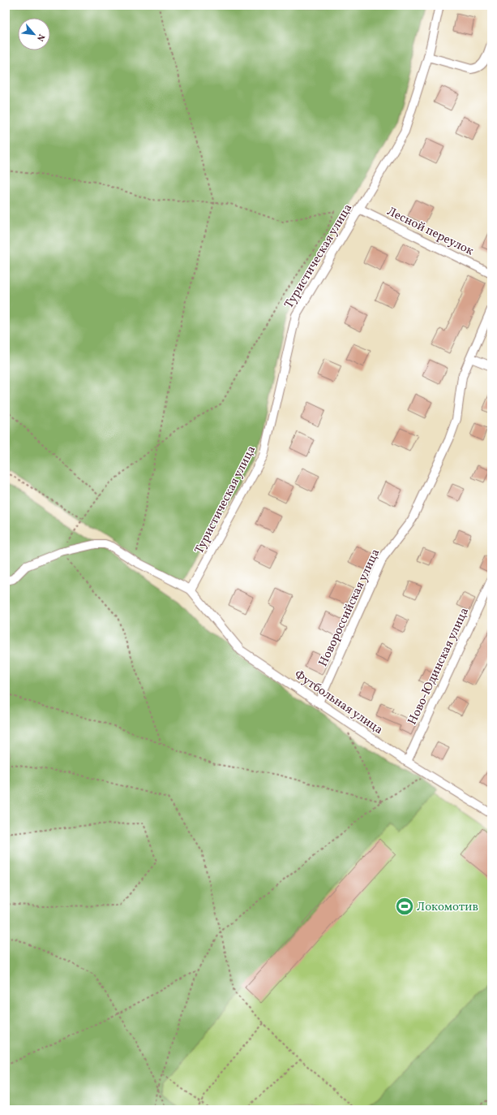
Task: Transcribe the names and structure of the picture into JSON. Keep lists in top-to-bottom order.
{
  "streets": {
    "street": [
      "Лесной переулок",
      "Туристическая улица",
      "Новороссийская улица",
      "Ново-Юдинская улица",
      "Футбольная улица"
    ]
  },
  "crossings": [
    ["Лесной переулок", "Туристическая улица"],
    ["Туристическая улица", "Футбольная улица"],
    ["Новороссийская улица", "Футбольная улица"],
    ["Ново-Юдинская улица", "Футбольная улица"]
  ],
  "places": {
    "sports": ["Локомотив"]
  },
  "north": "bottom right"
}
